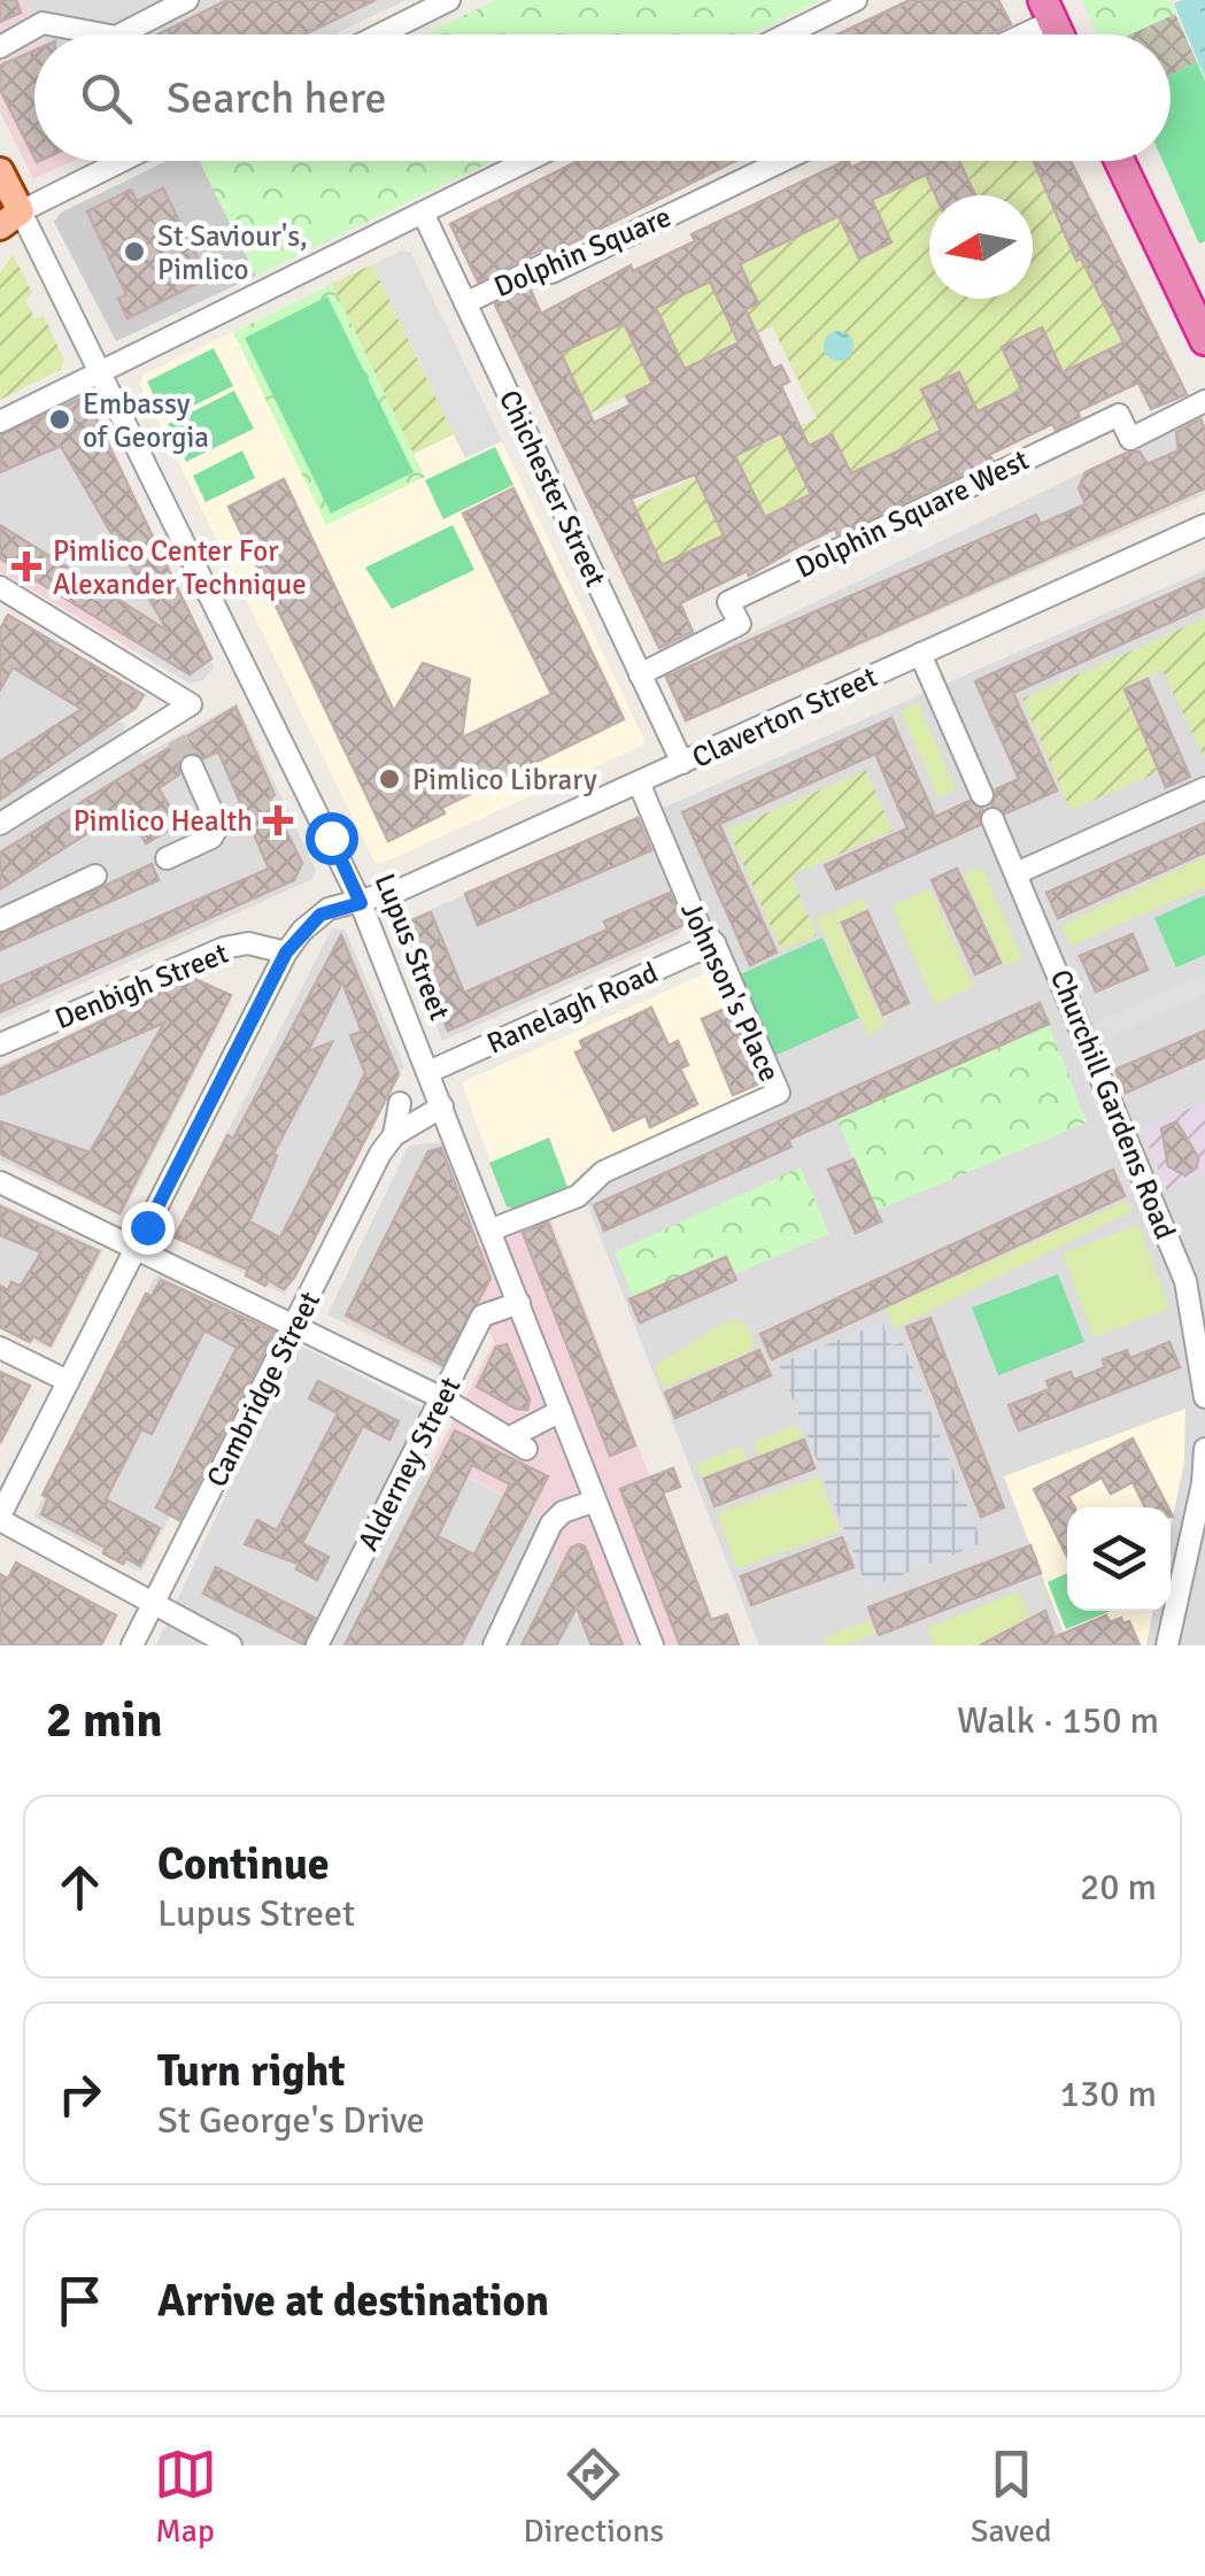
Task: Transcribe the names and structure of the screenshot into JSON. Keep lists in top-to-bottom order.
{
  "streets": {
    "main road": ["Lupus Street"],
    "street": [
      "Dolphin Square",
      "Chichester Street",
      "Dolphin Square West",
      "Claverton Street",
      "Denbigh Street",
      "Johnson's Place",
      "Ranelagh Road",
      "Churchill Gardens Road",
      "Cambridge Street",
      "Alderney Street"
    ]
  },
  "crossings": [
    ["Dolphin Square", "Chichester Street"],
    ["Chichester Street", "Dolphin Square West"],
    ["Chichester Street", "Claverton Street"],
    ["Claverton Street", "Lupus Street"],
    ["Claverton Street", "Denbigh Street"],
    ["Claverton Street", "Johnson's Place"],
    ["Lupus Street", "Johnson's Place"],
    ["Lupus Street", "Ranelagh Road"],
    ["Lupus Street", "Cambridge Street"],
    ["Lupus Street", "Alderney Street"],
    ["Johnson's Place", "Ranelagh Road"]
  ],
  "places": {
    "other": ["St Saviour's, Pimlico", "Embassy of Georgia", "Pimlico Library"],
    "health": ["Pimlico Center For Alexander Technique", "Pimlico Health"]
  },
  "north": "left",
  "page": {
    "search": "Search here",
    "heading": ["2 min", "Walk · 150 m"],
    "list": [
      ["Continue", "Lupus Street", "20 m"],
      ["Turn right", "St George's Drive", "130 m"],
      "Arrive at destination"
    ],
    "nav": ["Map", "Directions", "Saved"]
  }
}
